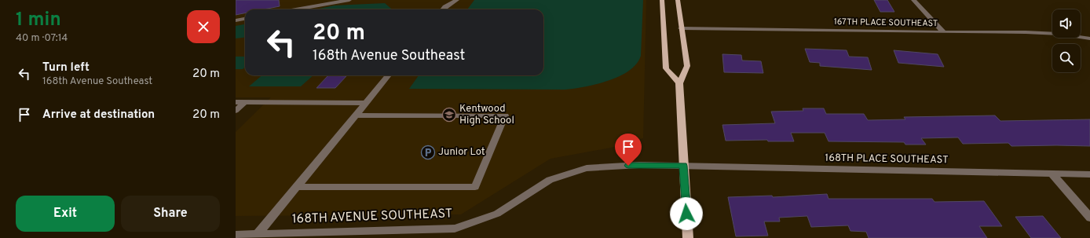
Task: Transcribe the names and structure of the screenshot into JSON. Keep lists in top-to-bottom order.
{
  "streets": {
    "street": ["167TH PLACE SOUTHEAST", "168TH PLACE SOUTHEAST", "168TH AVENUE SOUTHEAST"]
  },
  "crossings": [
    ["168TH PLACE SOUTHEAST", "168TH AVENUE SOUTHEAST"]
  ],
  "places": {
    "school or university": ["Kentwood High School"],
    "parking": ["Junior Lot"]
  },
  "page": {
    "heading": ["1 min", "40 m · 07:14"],
    "turn": ["20 m", "168th Avenue Southeast"],
    "list": [
      {
        "name": "Turn left",
        "note": "168th Avenue Southeast",
        "value": "20 m"
      },
      {
        "name": "Arrive at destination",
        "value": "20 m"
      }
    ],
    "buttons": ["Exit", "Share"]
  }
}
